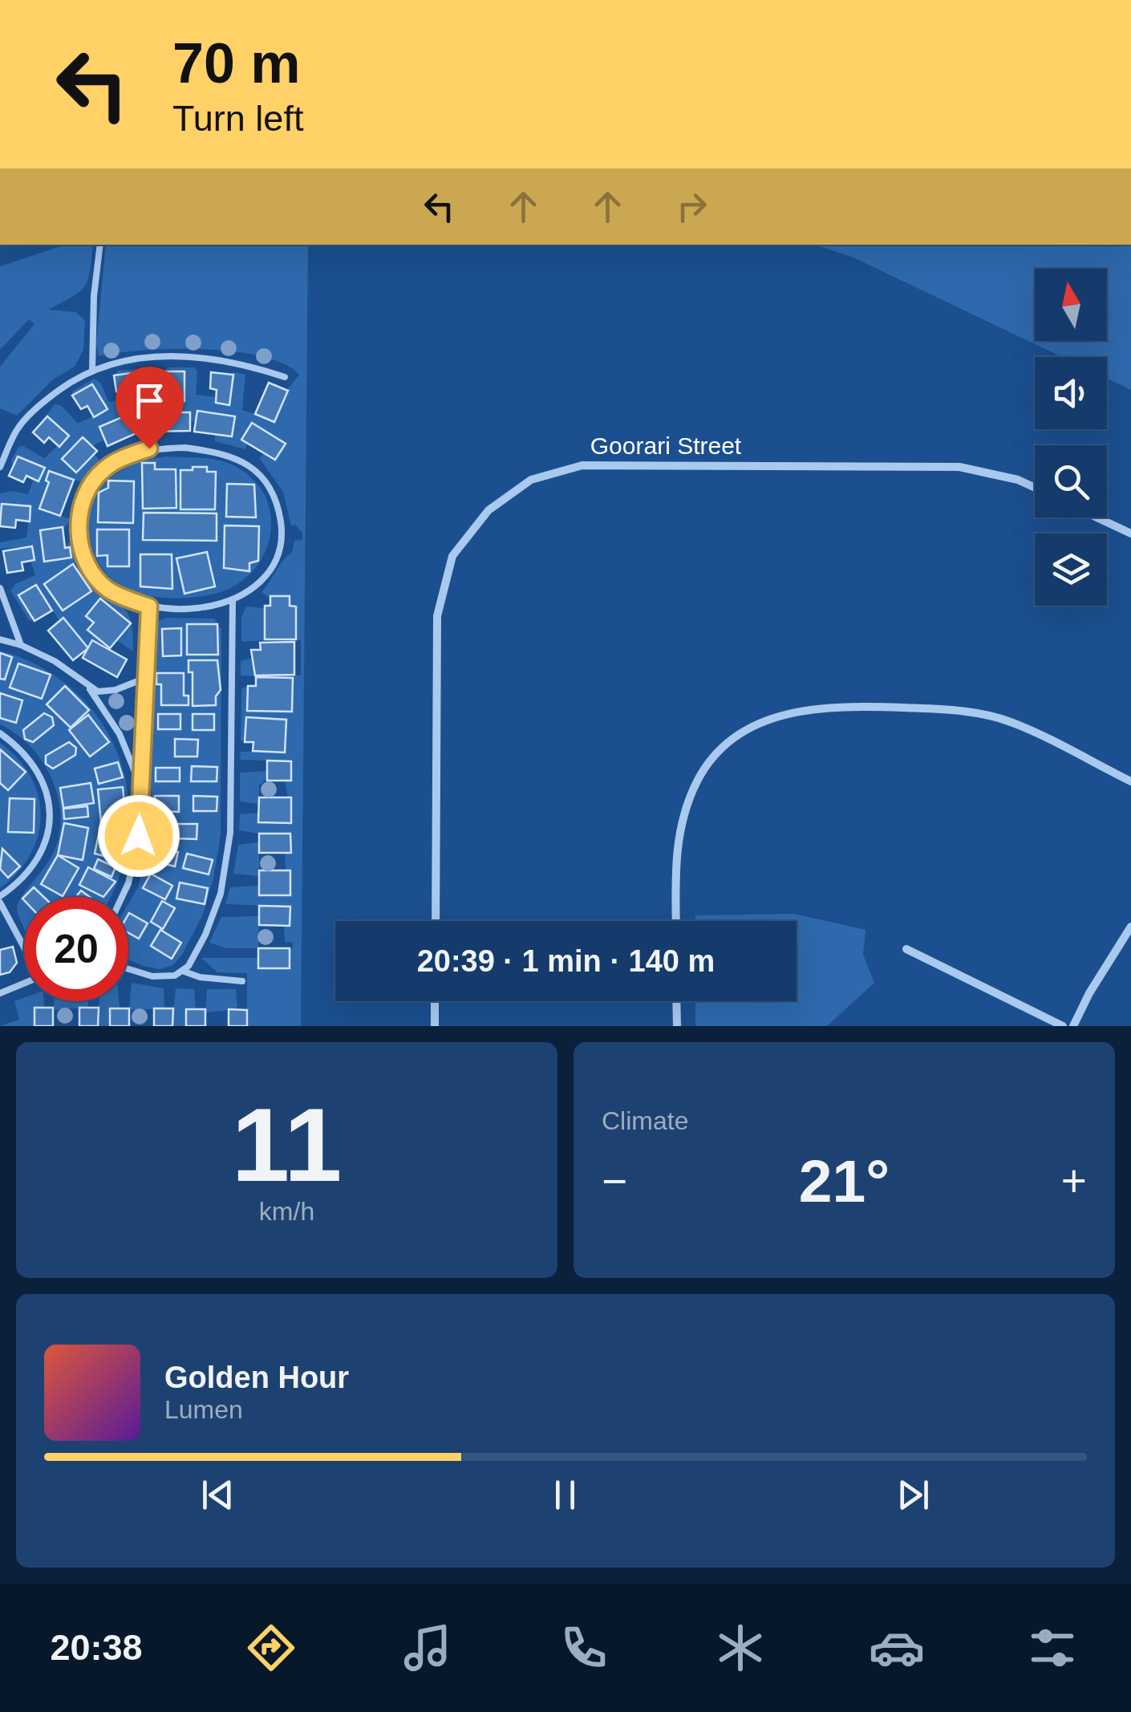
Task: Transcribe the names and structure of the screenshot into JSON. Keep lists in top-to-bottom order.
{
  "streets": {
    "street": ["Goorari Street"]
  },
  "north": "top",
  "page": {
    "turn": ["70 m", "Turn left"],
    "limit": "20",
    "trip": "20:39 · 1 min · 140 m",
    "tile": [
      ["11", "km/h"],
      "Climate"
    ],
    "heat": ["−", "21°", "+"],
    "song": ["Golden Hour", "Lumen"],
    "tabs": "20:38"
  }
}
